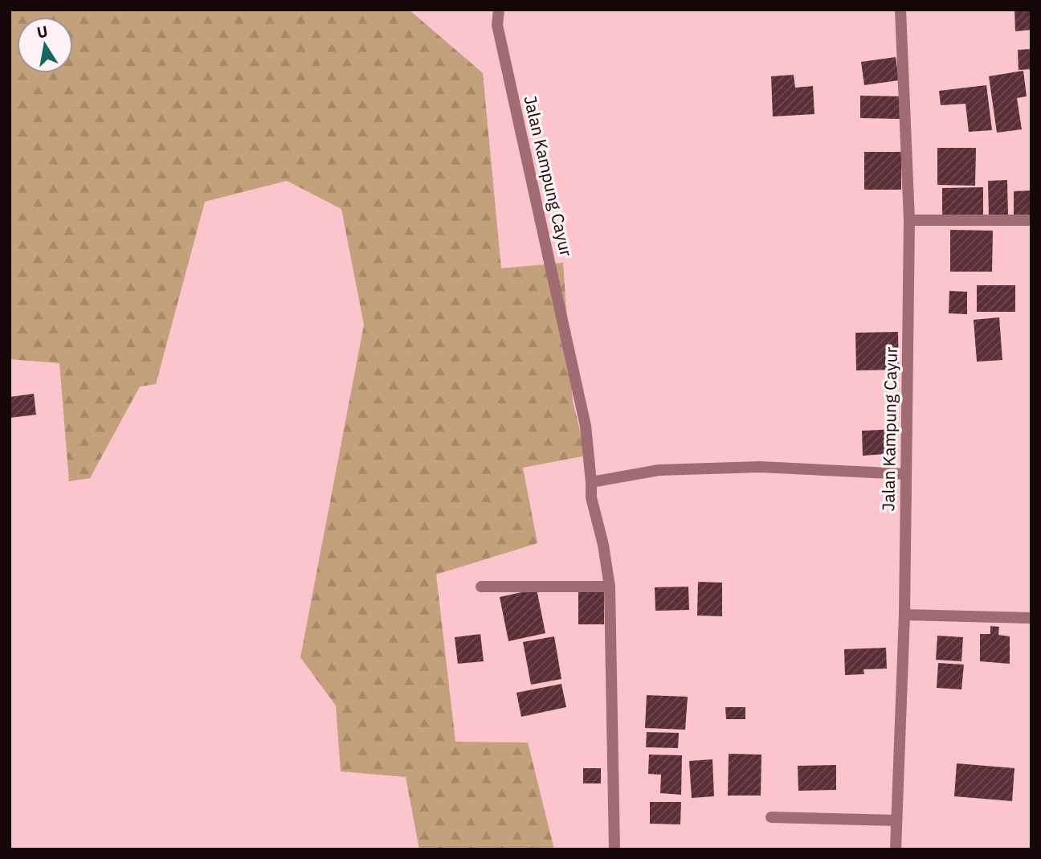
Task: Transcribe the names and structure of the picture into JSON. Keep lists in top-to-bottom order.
{
  "streets": {
    "street": ["Jalan Kampung Cayur"]
  },
  "north": "top"
}
